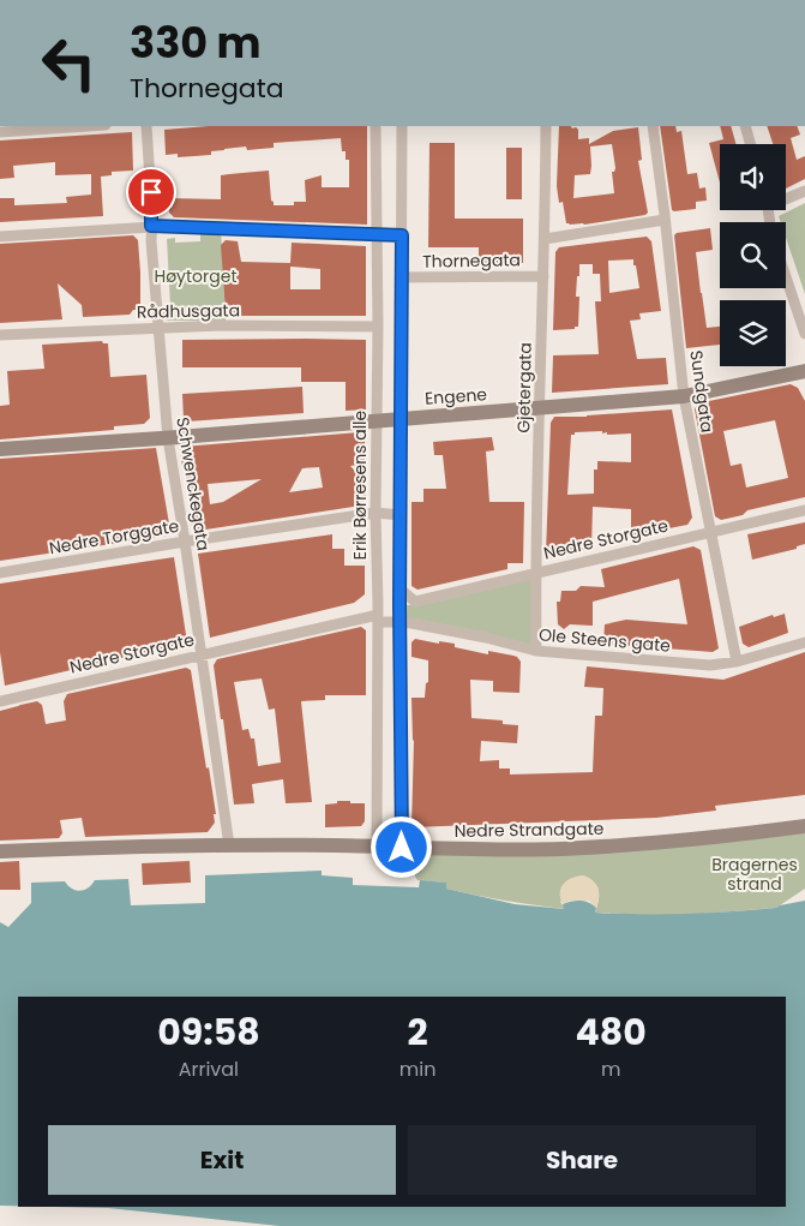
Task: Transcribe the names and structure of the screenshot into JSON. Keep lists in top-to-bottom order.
{
  "streets": {
    "street": [
      "Thornegata",
      "Rådhusgata",
      "Gjetergata",
      "Sundgata",
      "Engene",
      "Schwenckegata",
      "Erik Børresens alle",
      "Nedre Torggate",
      "Nedre Storgate",
      "Ole Steens gate",
      "Nedre Strandgate"
    ]
  },
  "crossings": [
    ["Thornegata", "Gjetergata"],
    ["Rådhusgata", "Schwenckegata"],
    ["Rådhusgata", "Erik Børresens alle"],
    ["Gjetergata", "Engene"],
    ["Gjetergata", "Nedre Storgate"],
    ["Gjetergata", "Ole Steens gate"],
    ["Sundgata", "Engene"],
    ["Sundgata", "Nedre Storgate"],
    ["Sundgata", "Ole Steens gate"],
    ["Engene", "Schwenckegata"],
    ["Engene", "Erik Børresens alle"],
    ["Schwenckegata", "Nedre Torggate"],
    ["Schwenckegata", "Nedre Storgate"],
    ["Schwenckegata", "Nedre Strandgate"],
    ["Erik Børresens alle", "Nedre Torggate"],
    ["Erik Børresens alle", "Nedre Storgate"],
    ["Erik Børresens alle", "Nedre Strandgate"],
    ["Nedre Storgate", "Ole Steens gate"]
  ],
  "parks": ["Høytorget", "Bragernes strand"],
  "page": {
    "turn": ["330 m", "Thornegata"],
    "eta": [
      "09:58",
      "Arrival",
      "2",
      "min",
      "480",
      "m"
    ],
    "buttons": ["Exit", "Share"]
  }
}
